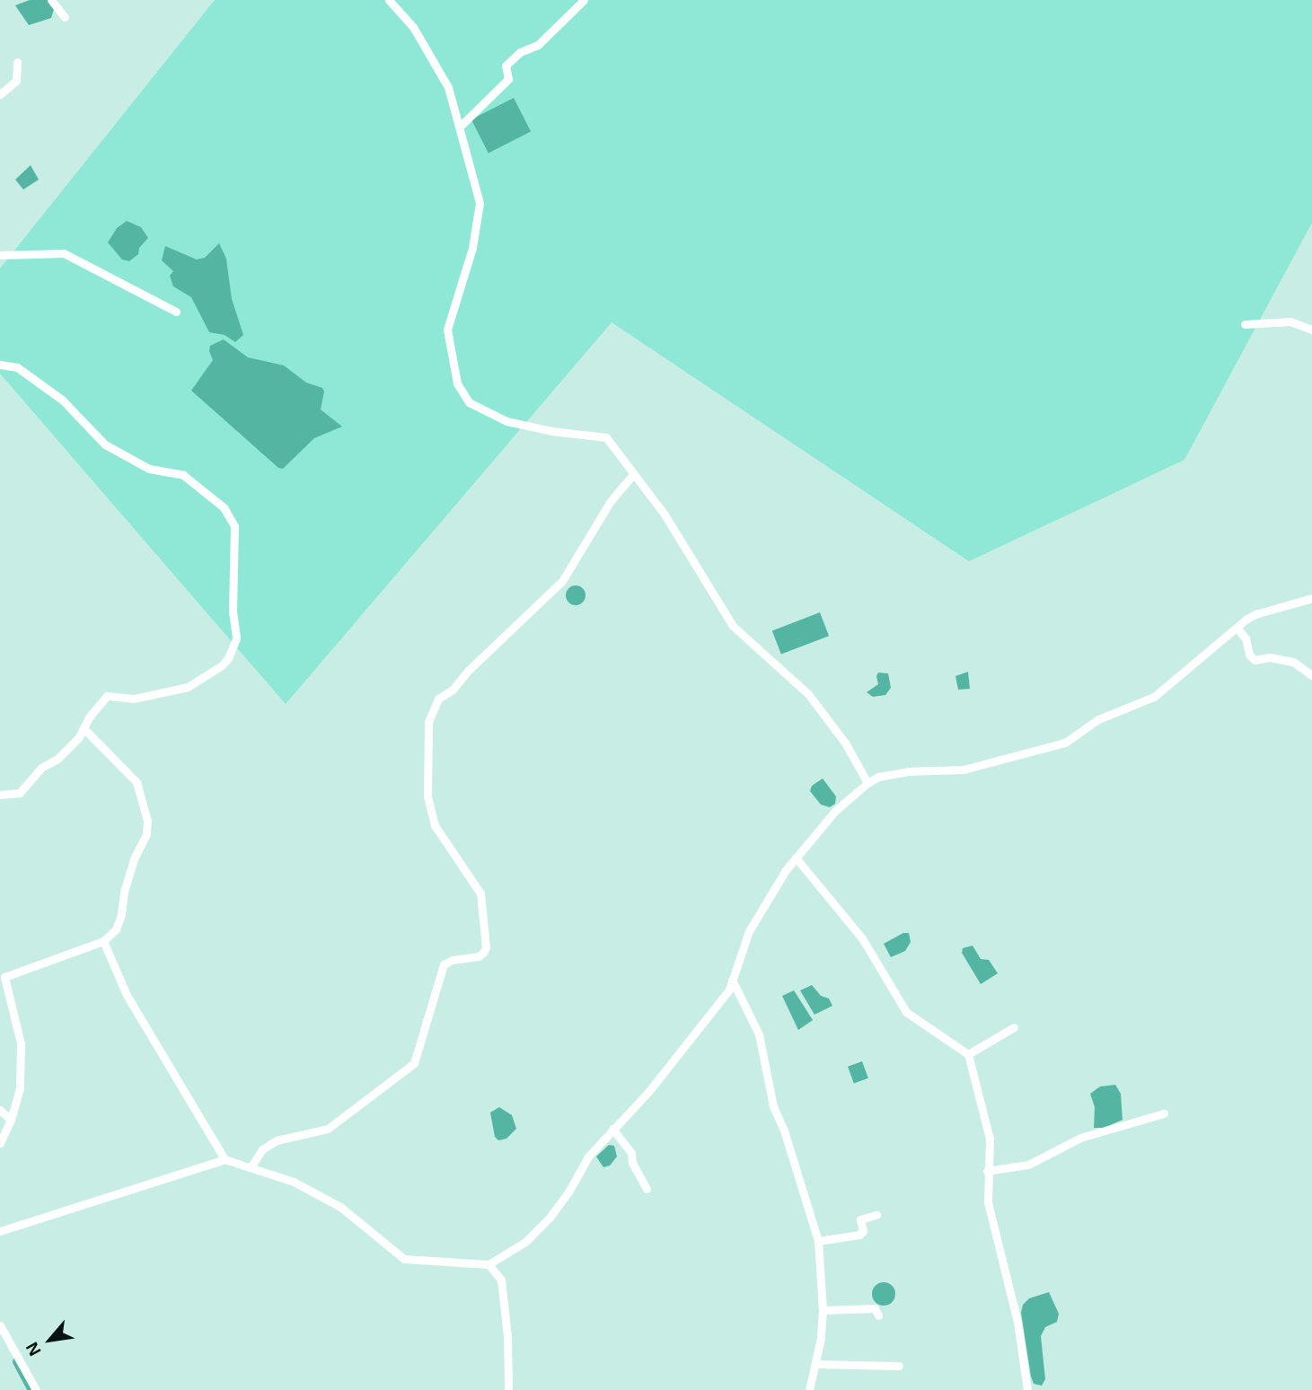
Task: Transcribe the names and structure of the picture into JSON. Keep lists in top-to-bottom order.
{
  "north": "bottom left"
}
